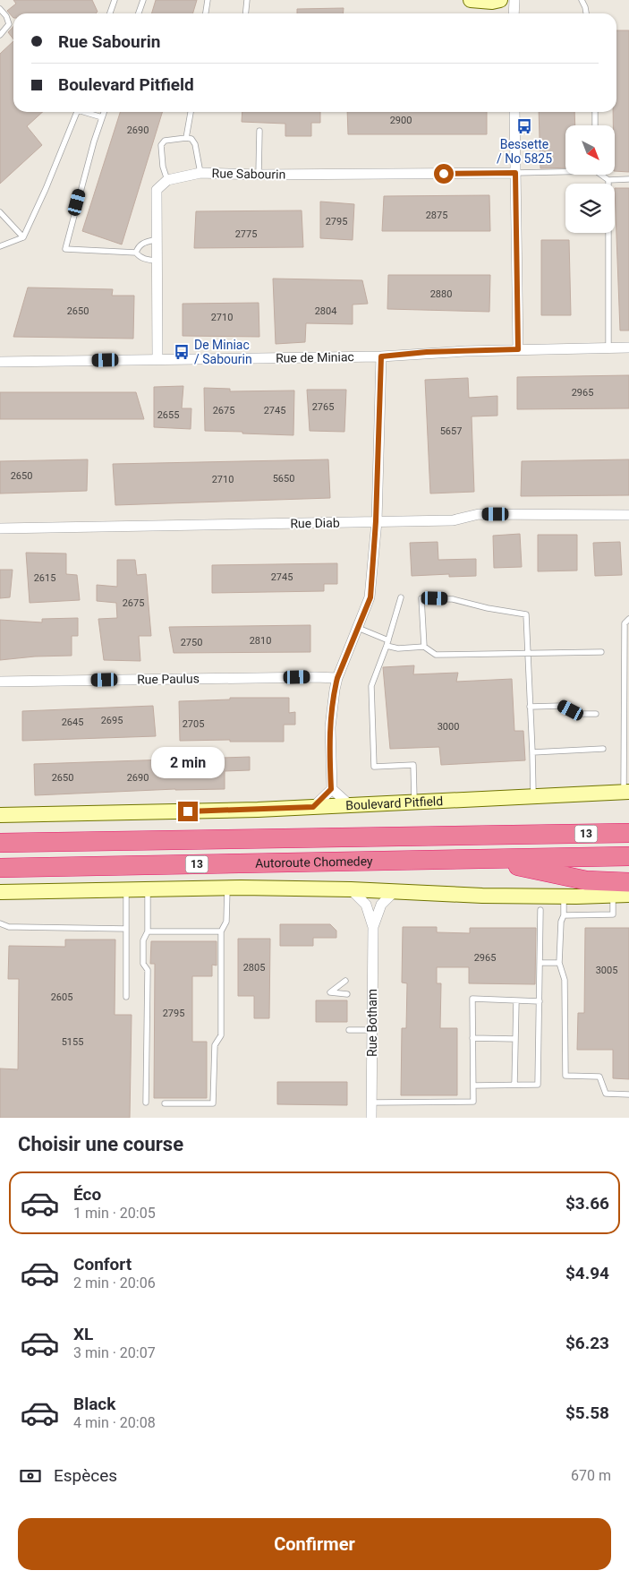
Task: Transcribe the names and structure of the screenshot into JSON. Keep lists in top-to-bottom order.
{
  "streets": {
    "highway": ["13", "Autoroute Chomedey"],
    "main road": ["Boulevard Pitfield"],
    "street": [
      "Rue Sabourin",
      "Rue de Miniac",
      "Rue Diab",
      "Rue Paulus",
      "Rue Botham"
    ]
  },
  "places": {
    "bus stop": ["Bessette / No 5825", "De Miniac / Sabourin"]
  },
  "house_numbers": [
    "2900",
    "2690",
    "2875",
    "2795",
    "2775",
    "2880",
    "2650",
    "2804",
    "2710",
    "2965",
    "2765",
    "2675",
    "2745",
    "2655",
    "5657",
    "2650",
    "5650",
    "2710",
    "2745",
    "2615",
    "2675",
    "2810",
    "2750",
    "2695",
    "2645",
    "2705",
    "3000",
    "2650",
    "2690",
    "2965",
    "2805",
    "3005",
    "2605",
    "2795",
    "5155"
  ],
  "north": "bottom right",
  "page": {
    "banner": ["Rue Sabourin", "Boulevard Pitfield"],
    "bubble": "2 min",
    "heading": "Choisir une course",
    "list": [
      {
        "name": "Éco",
        "note": "1 min · 20:05",
        "value": "$3.66"
      },
      {
        "name": "Confort",
        "note": "2 min · 20:06",
        "value": "$4.94"
      },
      {
        "name": "XL",
        "note": "3 min · 20:07",
        "value": "$6.23"
      },
      {
        "name": "Black",
        "note": "4 min · 20:08",
        "value": "$5.58"
      }
    ],
    "pay": ["Espèces", "670 m"],
    "buttons": "Confirmer"
  }
}
